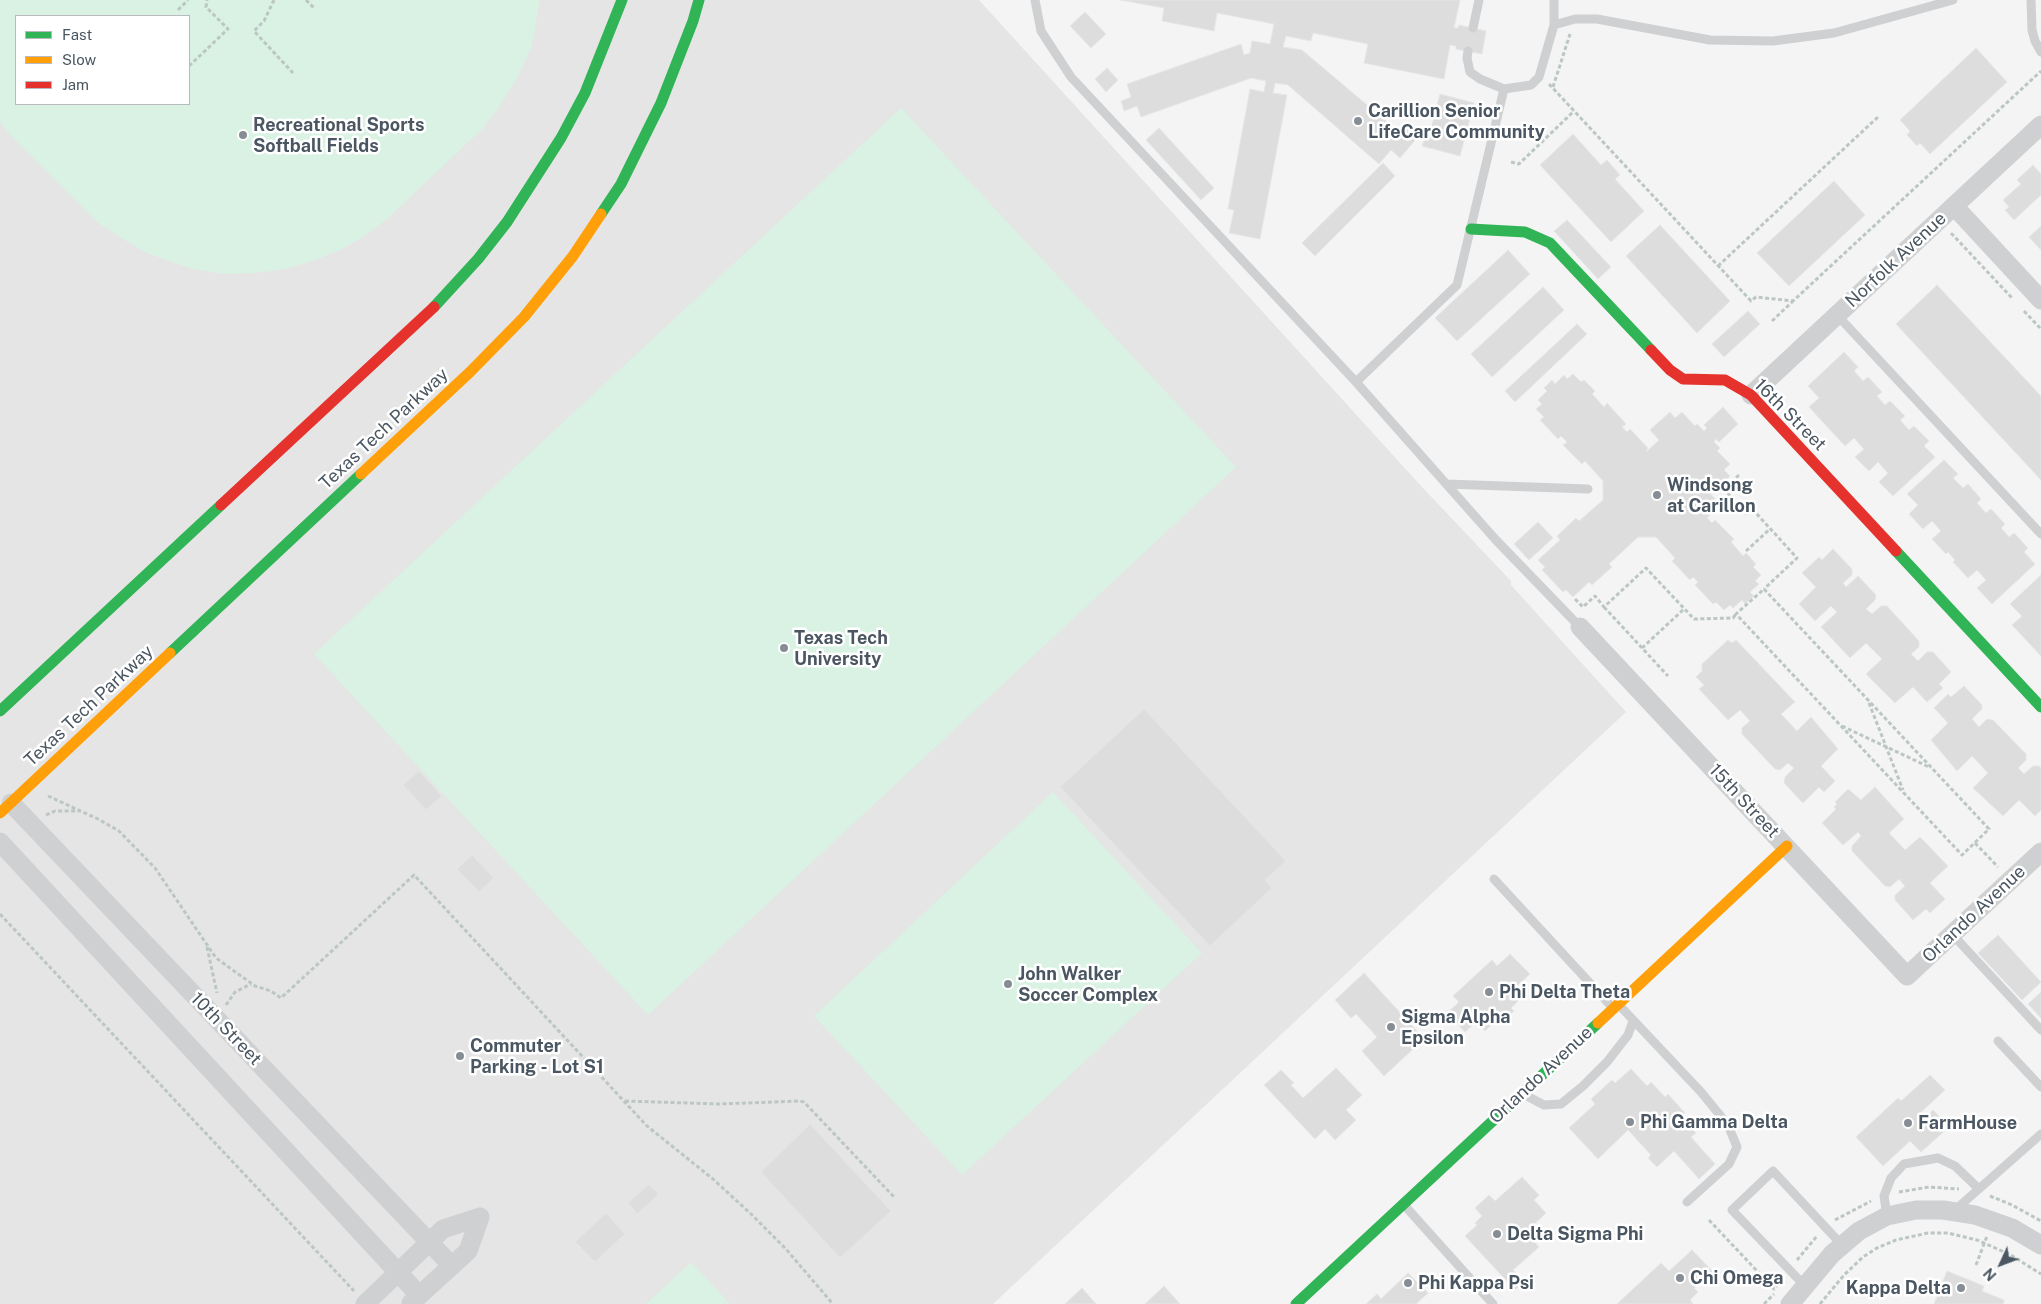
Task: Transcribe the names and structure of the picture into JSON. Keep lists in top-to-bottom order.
{
  "streets": {
    "main road": ["16th Street", "Texas Tech Parkway", "Orlando Avenue"],
    "street": ["Norfolk Avenue", "15th Street", "10th Street"]
  },
  "crossings": [
    ["Norfolk Avenue", "16th Street"],
    ["Texas Tech Parkway", "10th Street"],
    ["15th Street", "Orlando Avenue"]
  ],
  "places": [
    "Carillion Senior LifeCare Community",
    "Recreational Sports Softball Fields",
    "Windsong at Carillon",
    "Texas Tech University",
    "John Walker Soccer Complex",
    "Phi Delta Theta",
    "Sigma Alpha Epsilon",
    "Commuter Parking - Lot S1",
    "Phi Gamma Delta",
    "FarmHouse",
    "Delta Sigma Phi",
    "Chi Omega",
    "Phi Kappa Psi",
    "Kappa Delta"
  ],
  "legend": ["Fast", "Slow", "Jam"],
  "north": "bottom left"
}
